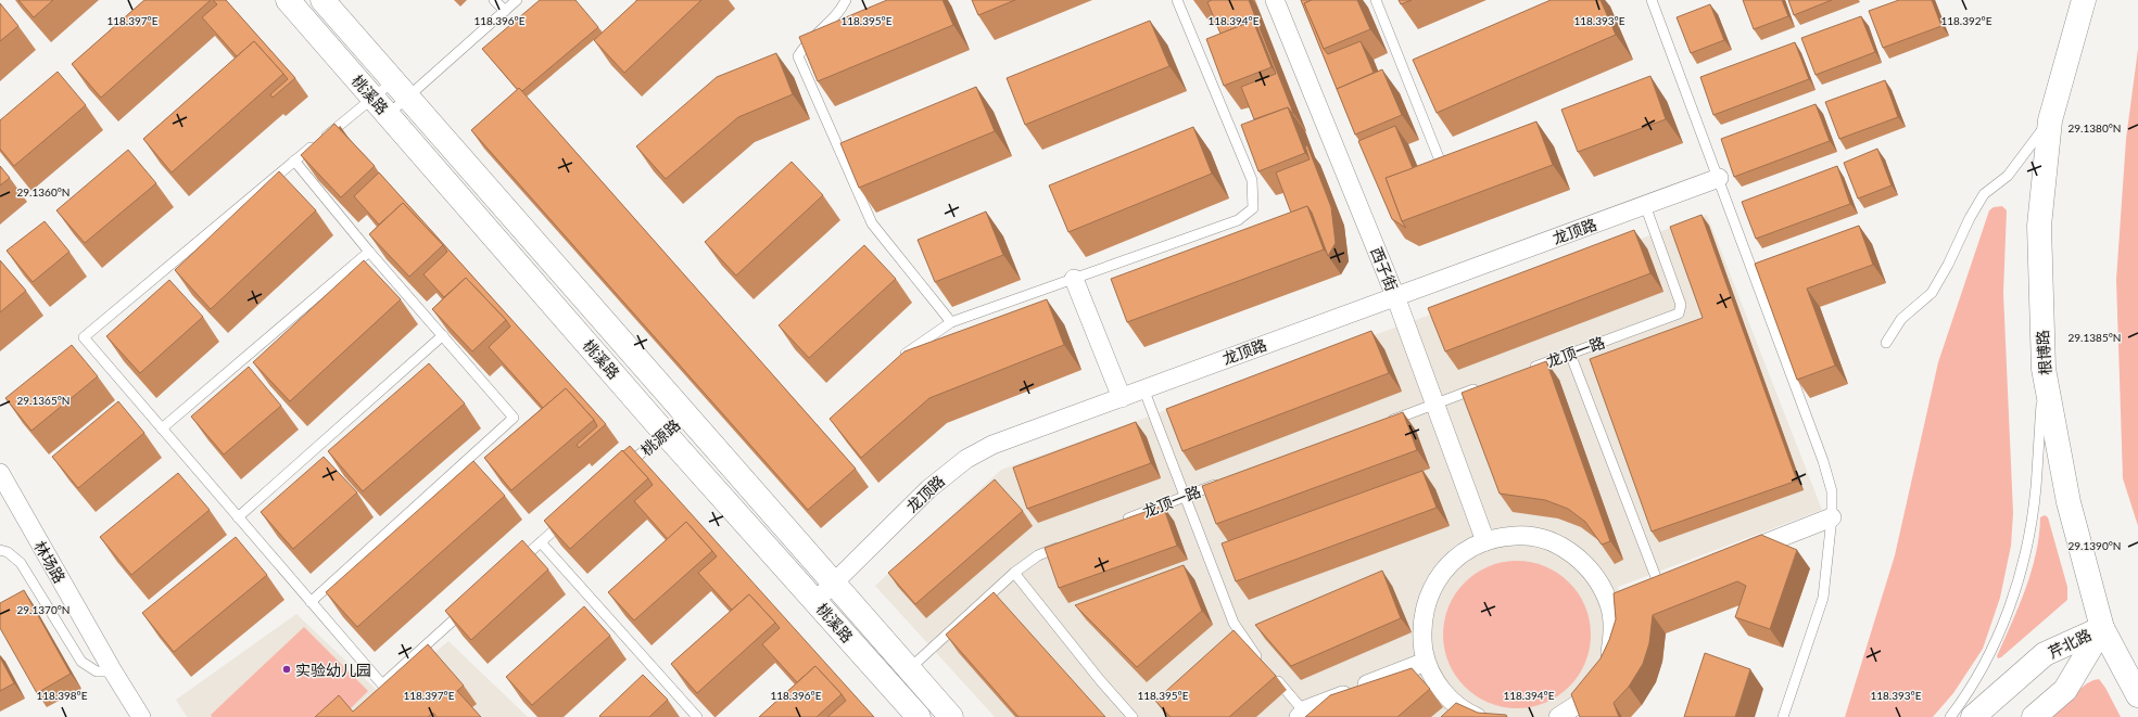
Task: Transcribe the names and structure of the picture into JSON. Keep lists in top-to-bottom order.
{
  "streets": {
    "main road": ["桃溪路", "根博路", "芹北路"],
    "street": ["龙顶路", "西子街", "林场路"],
    "lane": ["龙顶一路", "桃源路"]
  },
  "crossings": [
    ["桃溪路", "龙顶路"],
    ["桃溪路", "桃源路"],
    ["龙顶路", "西子街"],
    ["龙顶路", "龙顶一路"],
    ["根博路", "芹北路"]
  ],
  "places": ["实验幼儿园"],
  "coordinates": [
    "118.397°E",
    "118.396°E",
    "118.395°E",
    "118.394°E",
    "118.393°E",
    "118.392°E",
    "29.1380°N",
    "29.1360°N",
    "29.1385°N",
    "29.1365°N",
    "29.1390°N",
    "29.1370°N",
    "118.398°E"
  ]
}
